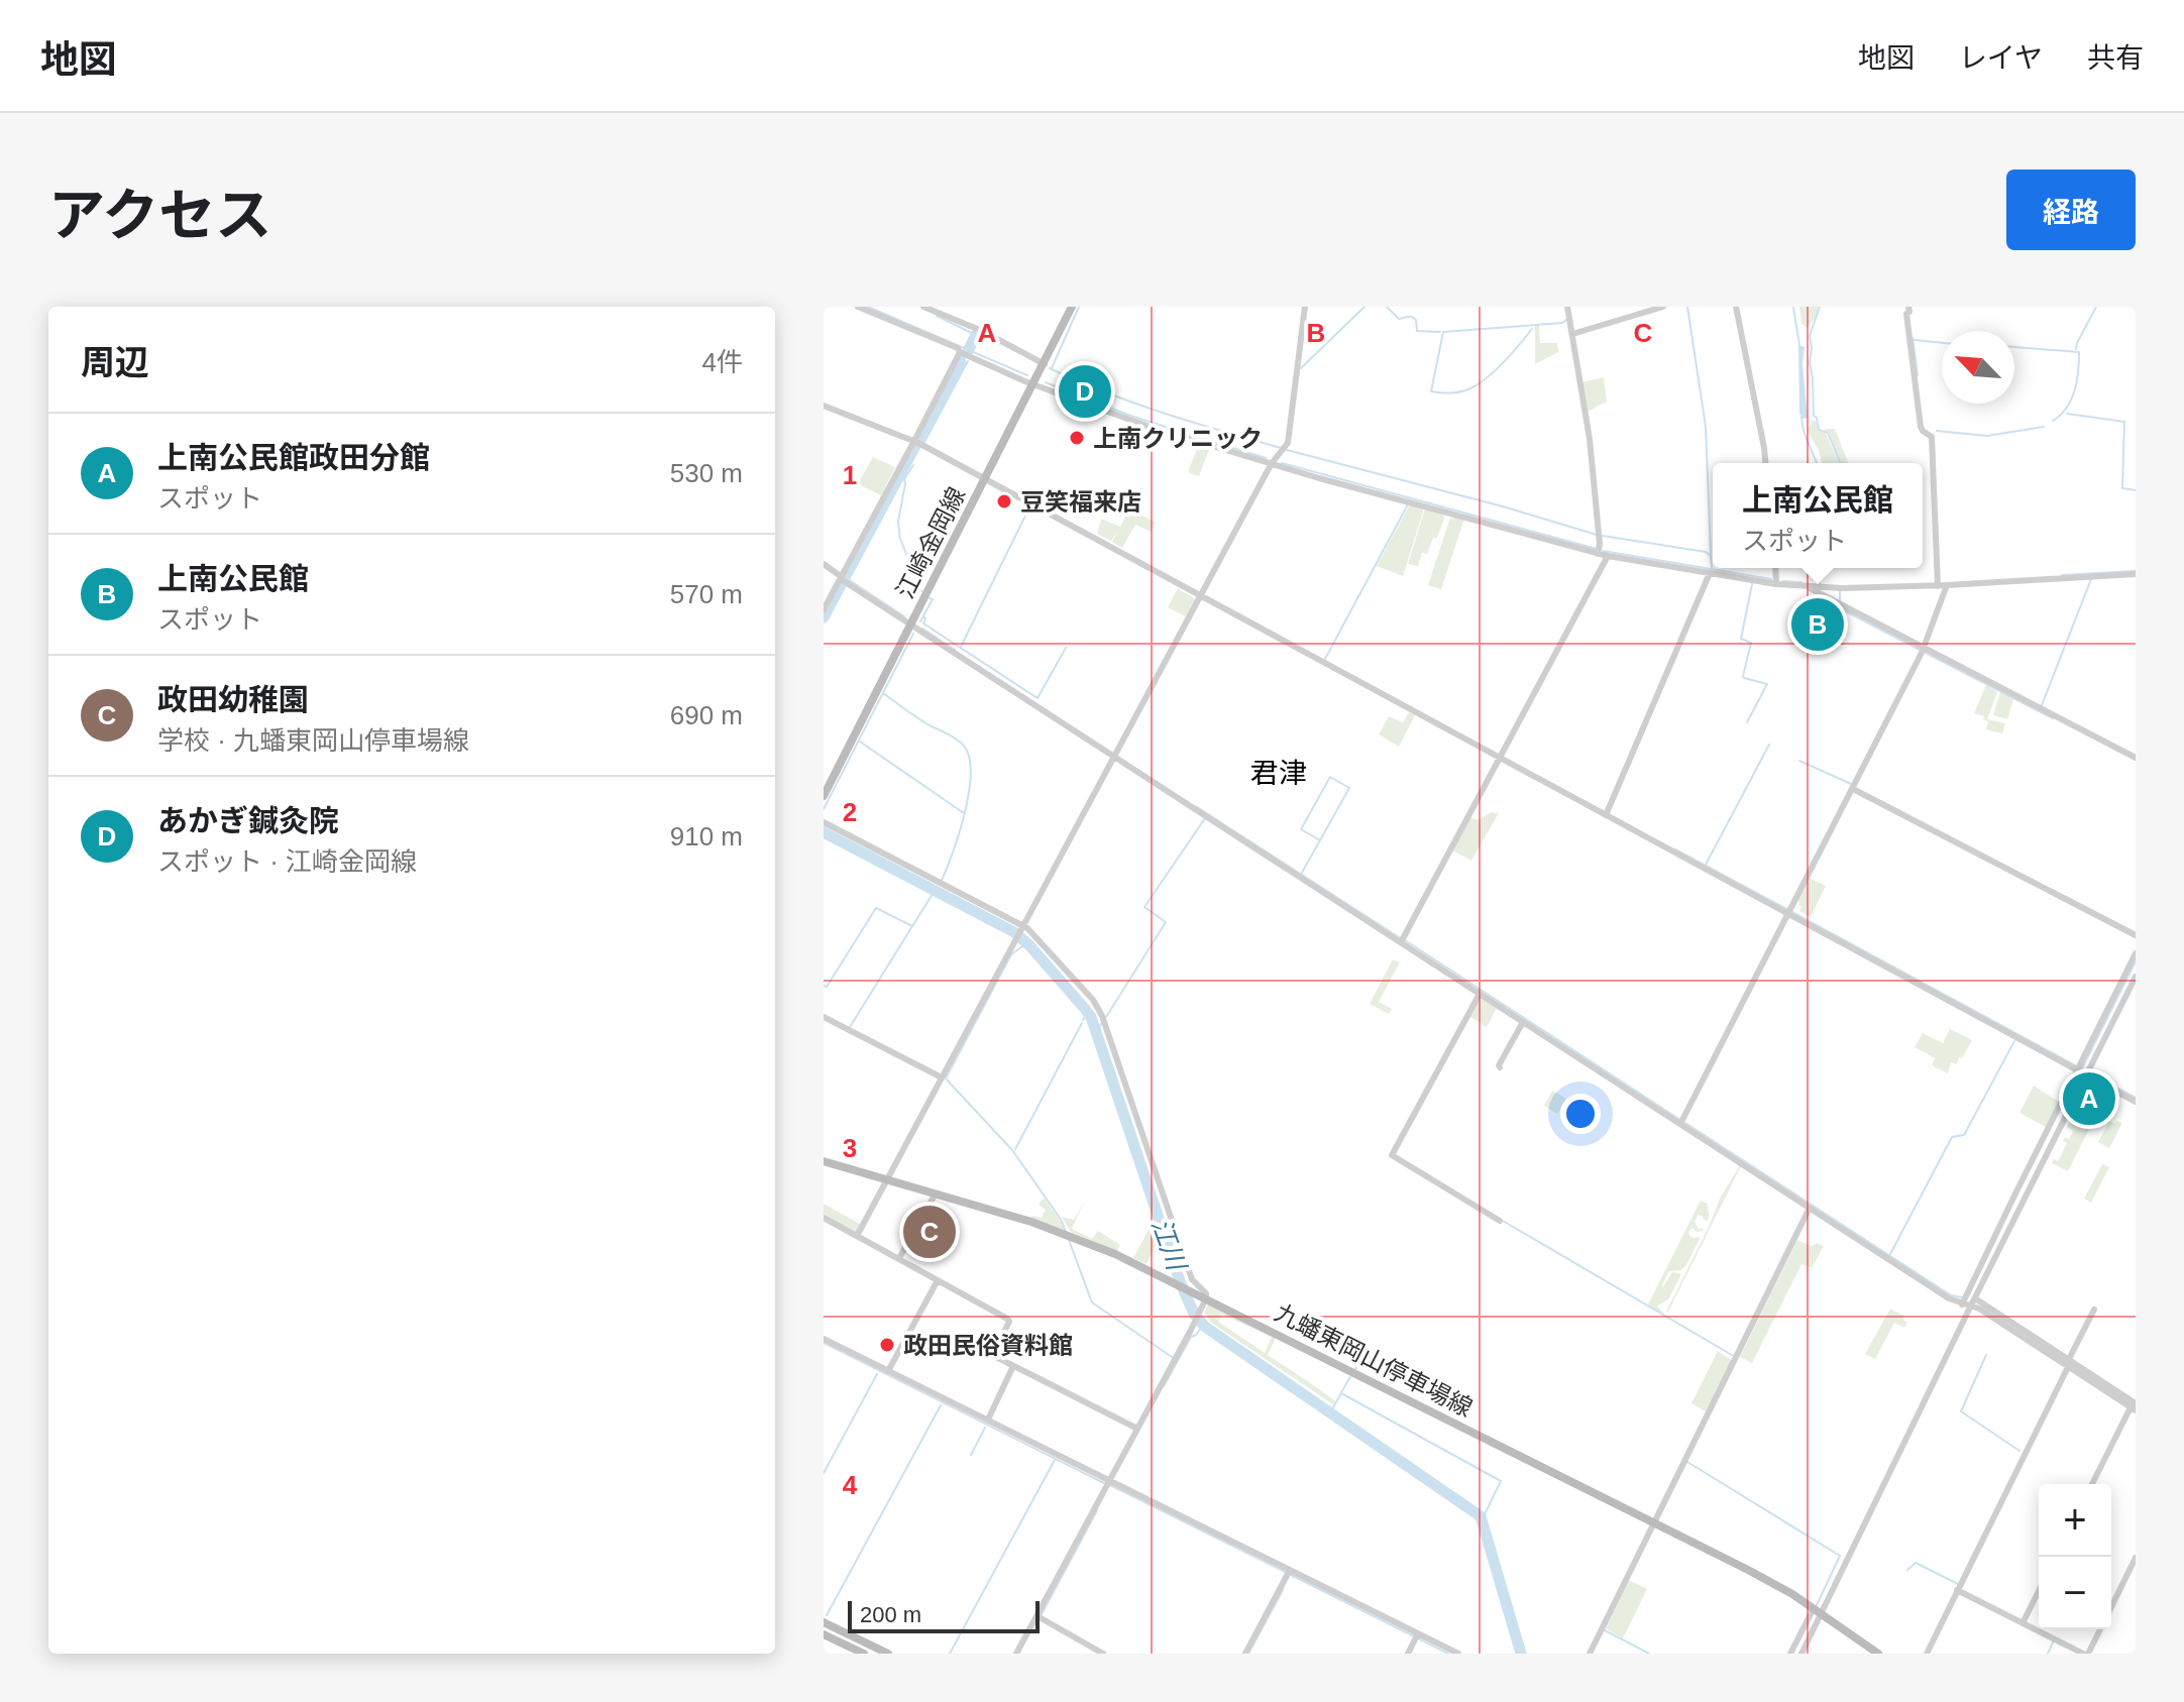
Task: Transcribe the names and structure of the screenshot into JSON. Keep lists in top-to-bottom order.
{
  "streets": {
    "main road": ["江崎金岡線", "九蟠東岡山停車場線"]
  },
  "districts": ["君津"],
  "water": ["江川"],
  "places": ["上南クリニック", "豆笑福来店", "政田民俗資料館"],
  "scale_bar": "200 m",
  "north": "top left",
  "page": {
    "header": "地図",
    "nav": ["地図", "レイヤ", "共有"],
    "title": "アクセス",
    "buttons": "経路",
    "heading": ["周辺", "4件"],
    "pins": [
      "D",
      "B",
      "A",
      "C"
    ],
    "list": [
      {
        "mark": "A",
        "name": "上南公民館政田分館",
        "note": "スポット",
        "value": "530 m"
      },
      {
        "mark": "B",
        "name": "上南公民館",
        "note": "スポット",
        "value": "570 m"
      },
      {
        "mark": "C",
        "name": "政田幼稚園",
        "note": "学校 · 九蟠東岡山停車場線",
        "value": "690 m"
      },
      {
        "mark": "D",
        "name": "あかぎ鍼灸院",
        "note": "スポット · 江崎金岡線",
        "value": "910 m"
      }
    ],
    "popup": ["上南公民館", "スポット"],
    "map_buttons": ["+", "−"],
    "scale": "200 m"
  },
  "grid": {
    "columns": ["A", "B", "C"],
    "rows": [
      "1",
      "2",
      "3",
      "4"
    ]
  }
}
